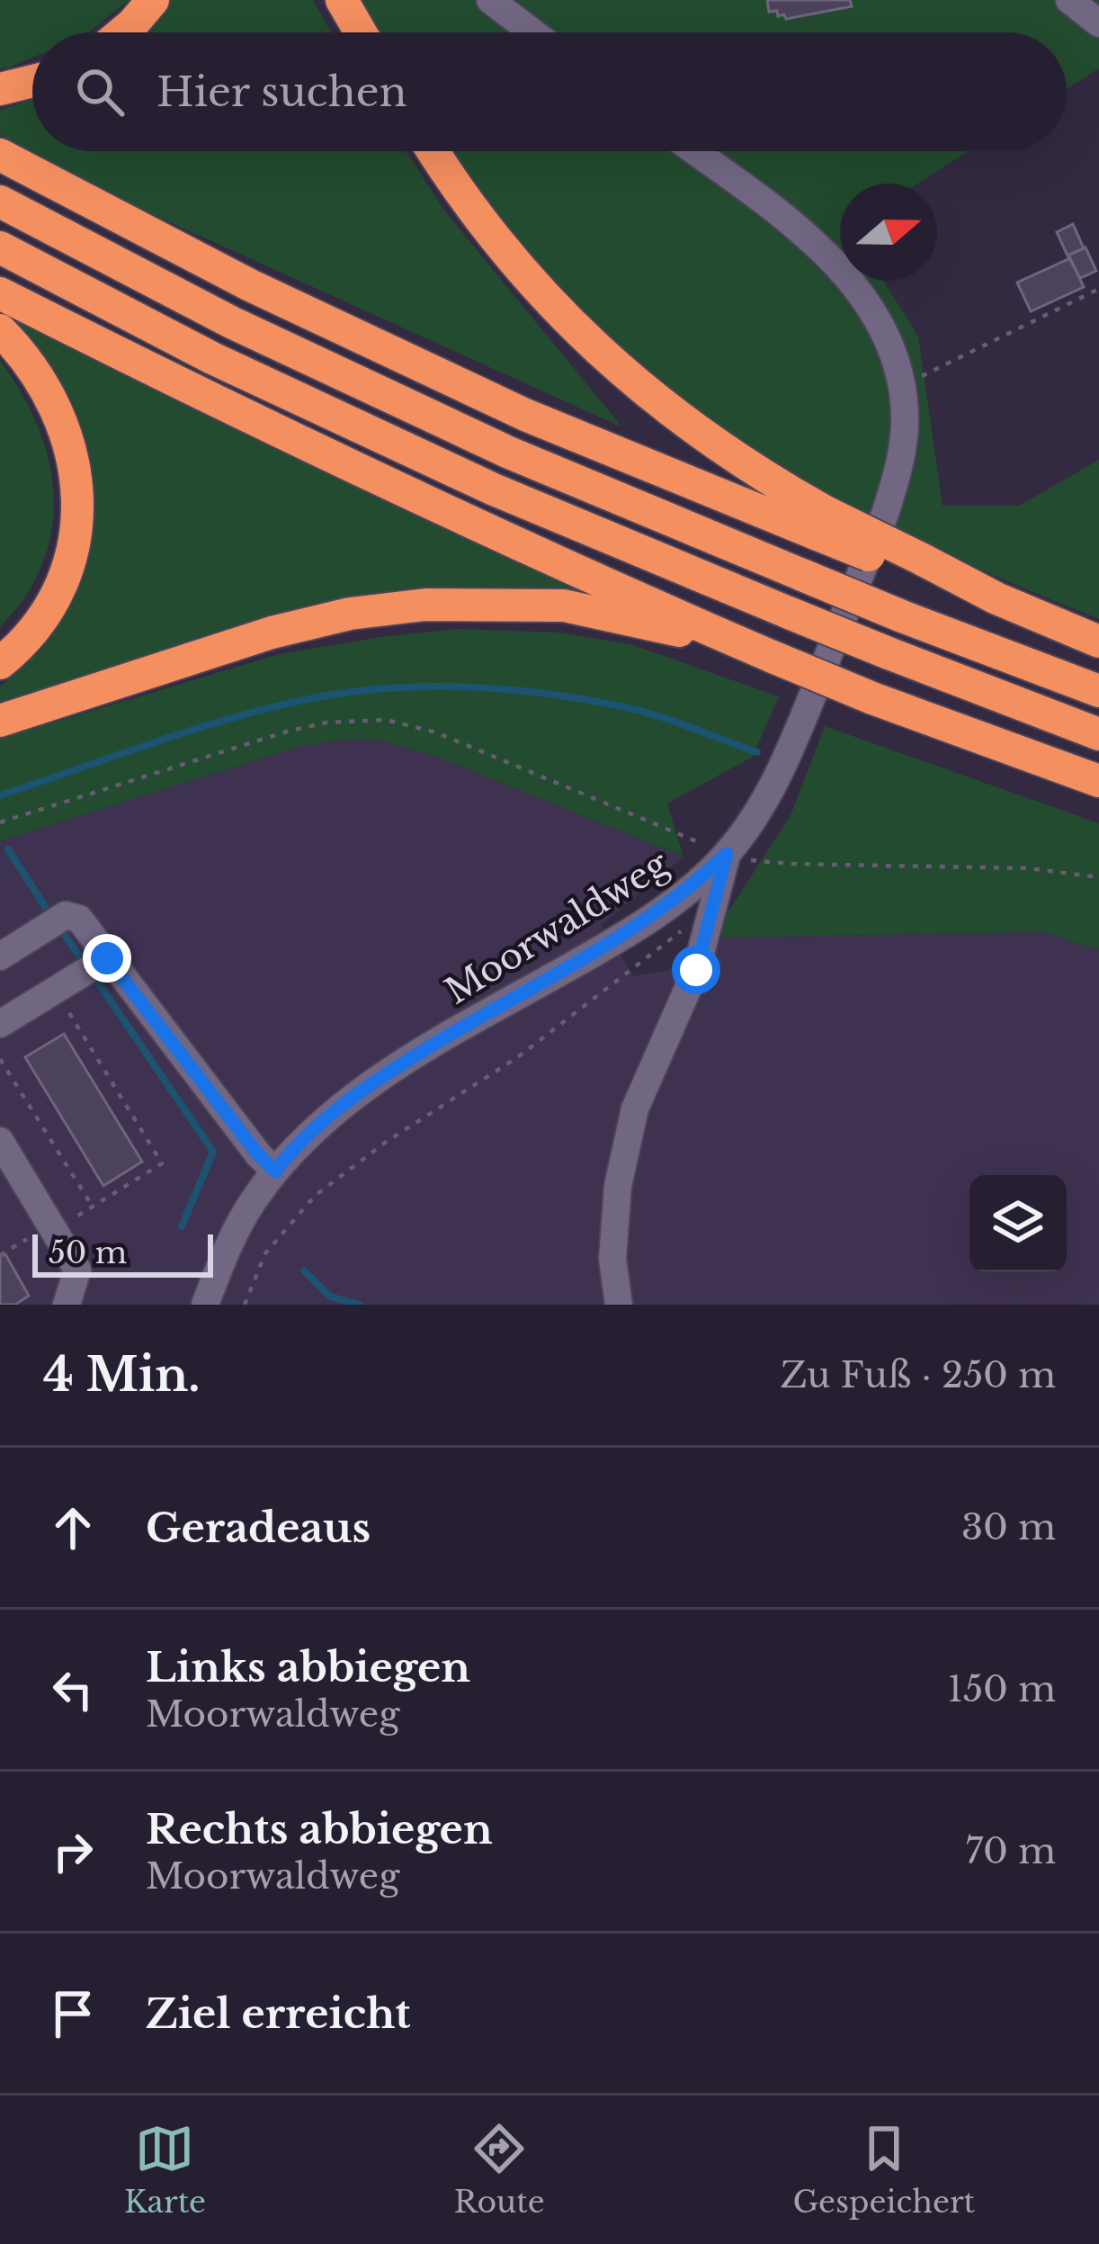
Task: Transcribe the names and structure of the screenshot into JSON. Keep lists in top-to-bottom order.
{
  "streets": {
    "street": ["Moorwaldweg"]
  },
  "scale_bar": "50 m",
  "north": "right",
  "page": {
    "search": "Hier suchen",
    "scale": "50 m",
    "heading": ["4 Min.", "Zu Fuß · 250 m"],
    "list": [
      ["Geradeaus", "30 m"],
      ["Links abbiegen", "Moorwaldweg", "150 m"],
      ["Rechts abbiegen", "Moorwaldweg", "70 m"],
      "Ziel erreicht"
    ],
    "nav": ["Karte", "Route", "Gespeichert"]
  }
}
